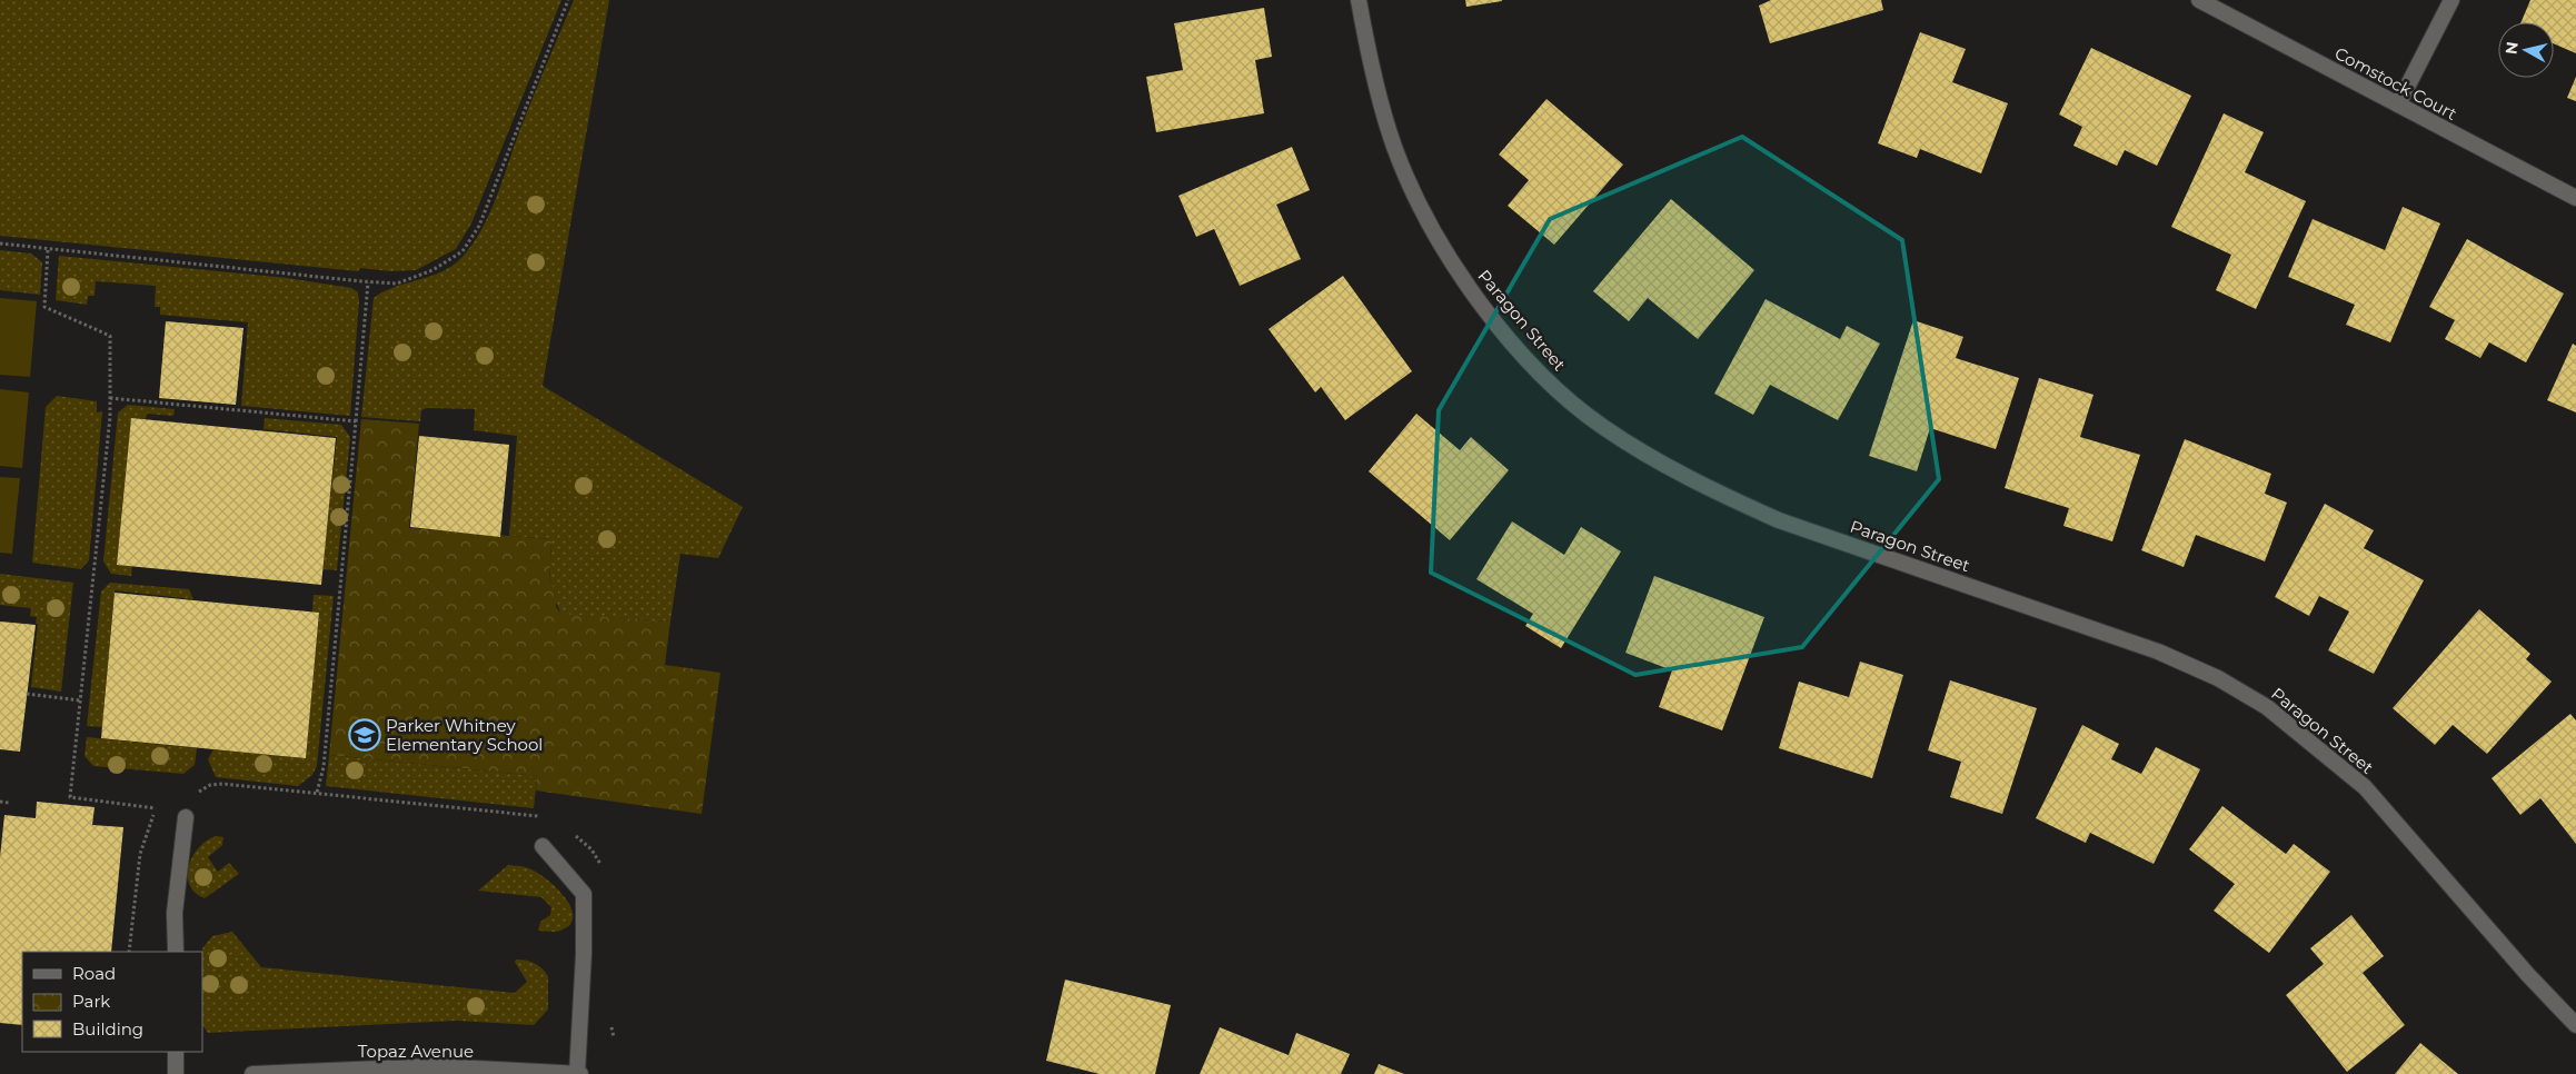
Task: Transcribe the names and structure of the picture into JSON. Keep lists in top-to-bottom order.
{
  "streets": {
    "street": ["Comstock Court", "Paragon Street", "Topaz Avenue"]
  },
  "places": {
    "school or university": ["Parker Whitney Elementary School"]
  },
  "legend": ["Road", "Park", "Building"],
  "north": "left"
}
